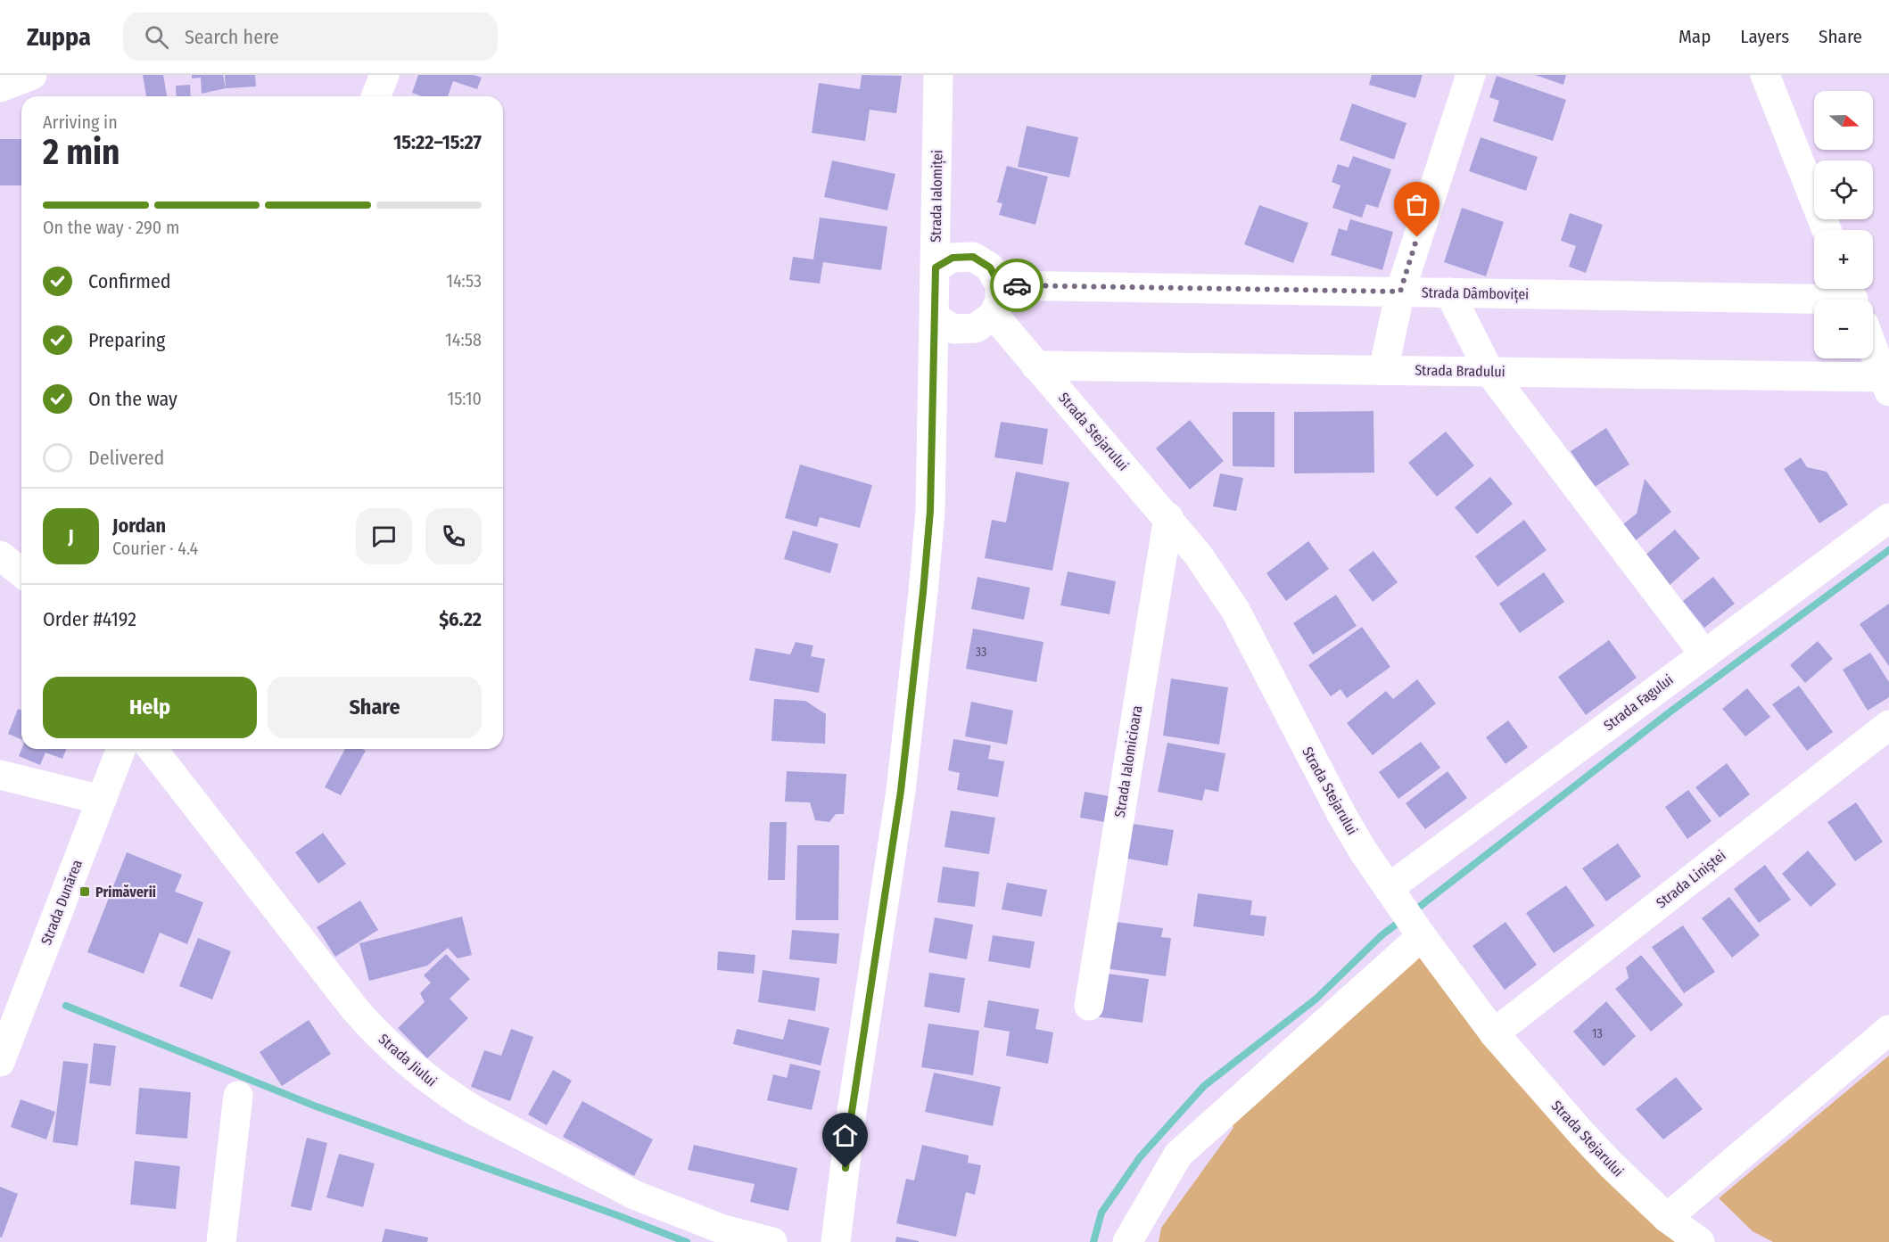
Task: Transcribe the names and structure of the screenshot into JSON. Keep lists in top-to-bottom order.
{
  "streets": {
    "street": [
      "Strada Ialomiței",
      "Strada Dâmboviței",
      "Strada Bradului",
      "Strada Stejarului",
      "Strada Fagului",
      "Strada Ialomicioara",
      "Strada Liniștei",
      "Strada Dunărea",
      "Strada Jiului"
    ]
  },
  "crossings": [
    ["Strada Ialomiței", "Strada Dâmboviței"],
    ["Strada Ialomiței", "Strada Stejarului"],
    ["Strada Dâmboviței", "Strada Stejarului"],
    ["Strada Bradului", "Strada Stejarului"],
    ["Strada Stejarului", "Strada Fagului"],
    ["Strada Stejarului", "Strada Ialomicioara"],
    ["Strada Stejarului", "Strada Liniștei"]
  ],
  "places": {
    "transit": ["Primăverii"]
  },
  "house_numbers": ["33", "13"],
  "north": "right",
  "page": {
    "header": "Zuppa",
    "search": "Search here",
    "nav": ["Map", "Layers", "Share"],
    "map_buttons": ["+", "−"],
    "heading": ["2 min", "Arriving in", "15:22–15:27"],
    "panel": [
      "Jordan",
      "Courier · 4.4",
      "Order #4192",
      "$6.22"
    ],
    "bar": "On the way · 290 m",
    "list": [
      ["Confirmed", "14:53"],
      ["Preparing", "14:58"],
      ["On the way", "15:10"],
      "Delivered"
    ],
    "round": "J",
    "buttons": ["Help", "Share"]
  }
}
